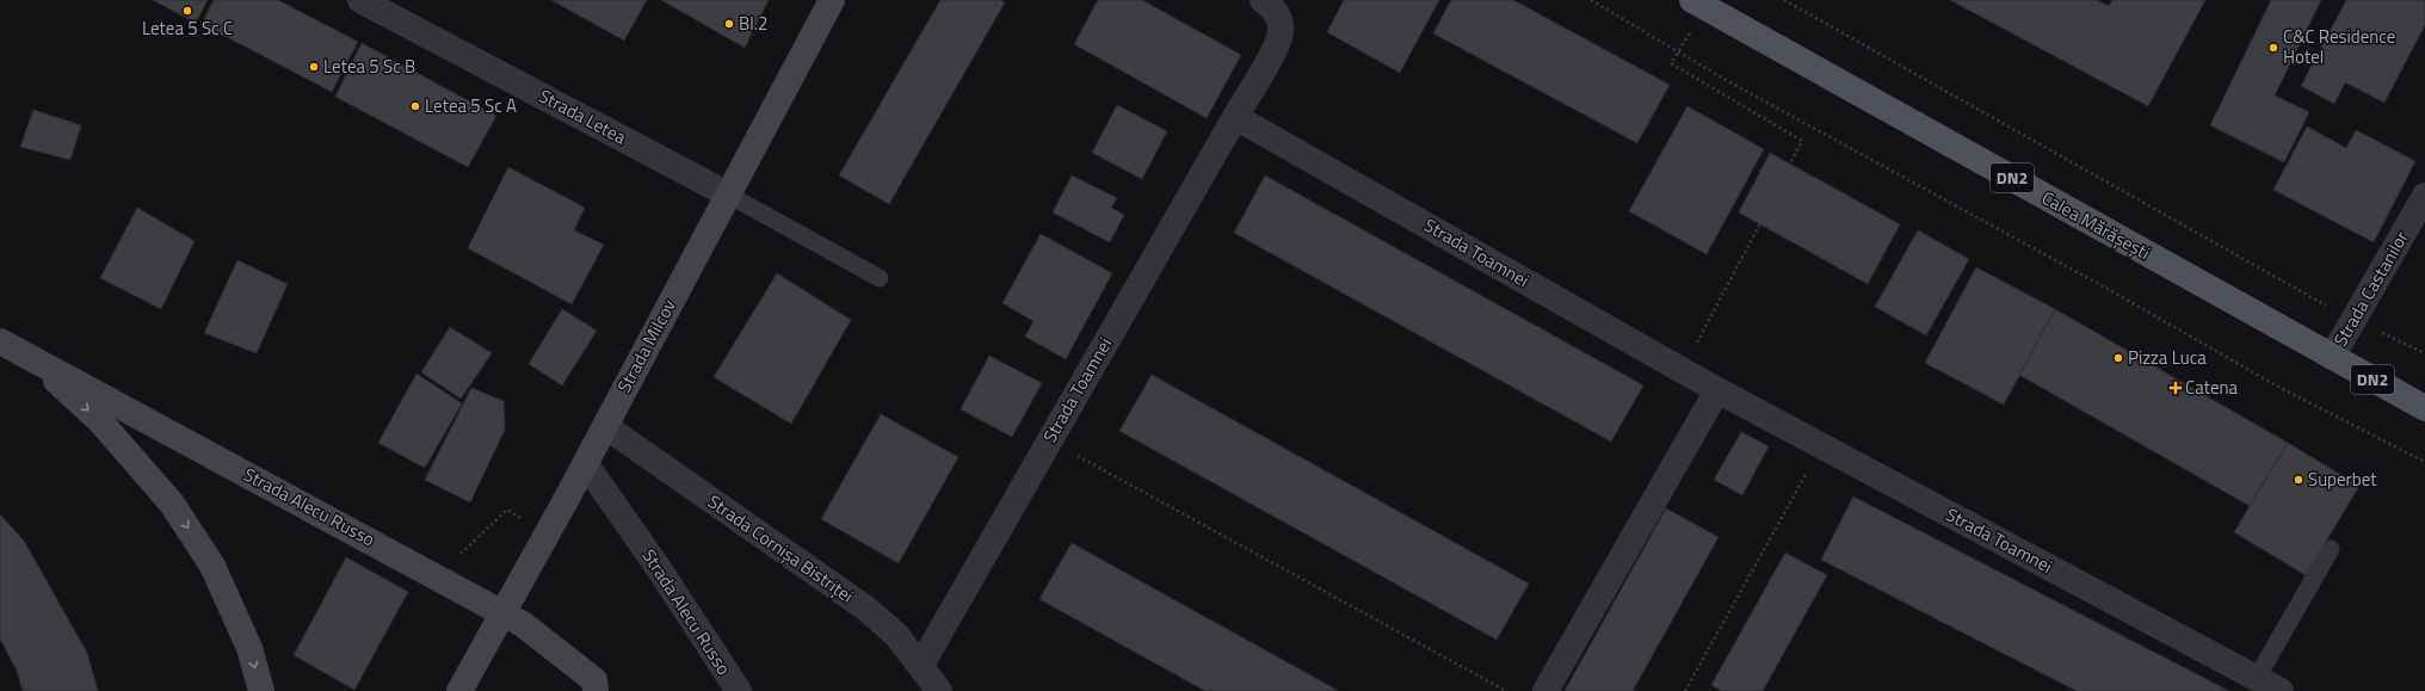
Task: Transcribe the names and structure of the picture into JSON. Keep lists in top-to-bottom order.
{
  "streets": {
    "main road": ["DN2", "Calea Mărășești"],
    "street": [
      "Strada Letea",
      "Strada Toamnei",
      "Strada Castanilor",
      "Strada Milcov",
      "Strada Alecu Russo",
      "Strada Cornișa Bistriței"
    ]
  },
  "crossings": [
    ["Strada Letea", "Strada Milcov"],
    ["Calea Mărășești", "Strada Castanilor"],
    ["Strada Toamnei", "Strada Cornișa Bistriței"],
    ["Strada Milcov", "Strada Alecu Russo"],
    ["Strada Milcov", "Strada Cornișa Bistriței"]
  ],
  "places": {
    "other": [
      "Letea 5 Sc C",
      "Bl.2",
      "C&C Residence Hotel",
      "Letea 5 Sc B",
      "Letea 5 Sc A",
      "Pizza Luca",
      "Superbet"
    ],
    "health": ["Catena"]
  }
}
